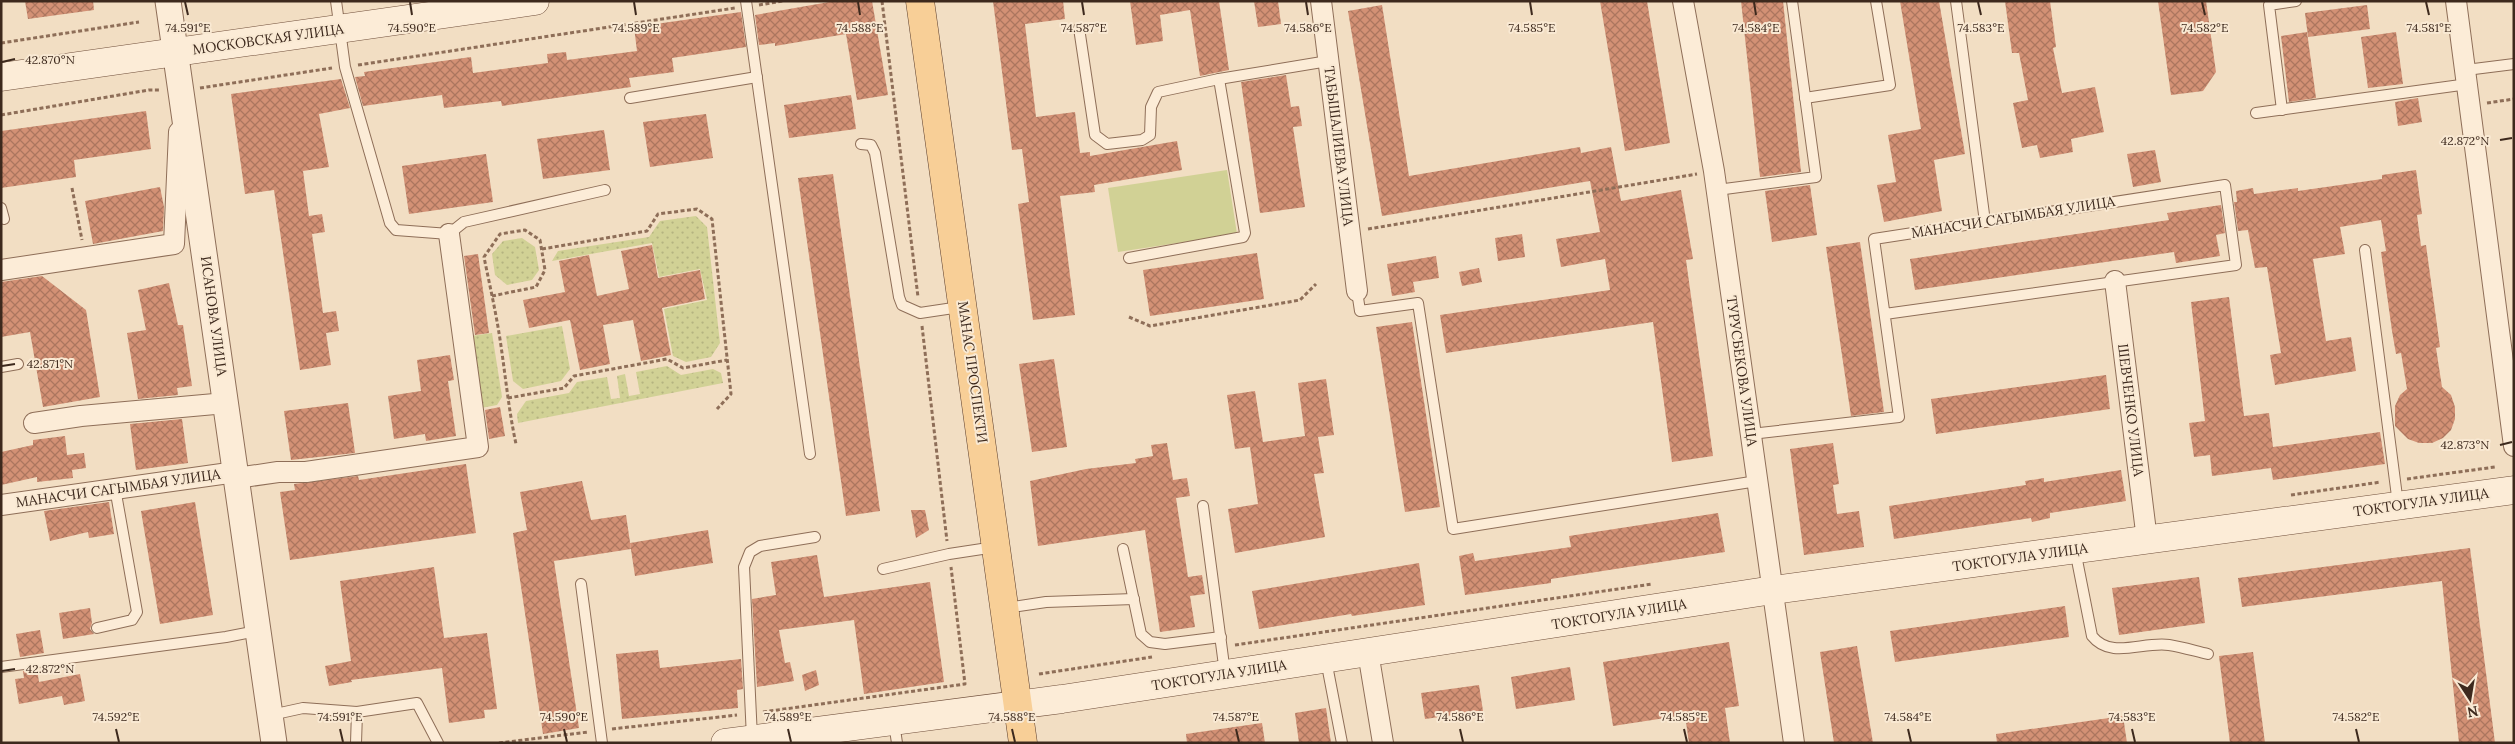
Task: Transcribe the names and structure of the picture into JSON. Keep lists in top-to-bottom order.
{
  "streets": {
    "main road": ["МОСКОВСКАЯ УЛИЦА", "МАНАС ПРОСПЕКТИ", "ТОКТОГУЛА УЛИЦА"],
    "street": [
      "ТАБЫШАЛИЕВА УЛИЦА",
      "МАНАСЧИ САГЫМБАЯ УЛИЦА",
      "ИСАНОВА УЛИЦА",
      "ТУРУСБЕКОВА УЛИЦА",
      "ШЕВЧЕНКО УЛИЦА"
    ]
  },
  "crossings": [
    ["МОСКОВСКАЯ УЛИЦА", "ИСАНОВА УЛИЦА"],
    ["МАНАСЧИ САГЫМБАЯ УЛИЦА", "ИСАНОВА УЛИЦА"],
    ["МАНАСЧИ САГЫМБАЯ УЛИЦА", "ШЕВЧЕНКО УЛИЦА"],
    ["ТУРУСБЕКОВА УЛИЦА", "ТОКТОГУЛА УЛИЦА"],
    ["МАНАС ПРОСПЕКТИ", "ТОКТОГУЛА УЛИЦА"],
    ["ШЕВЧЕНКО УЛИЦА", "ТОКТОГУЛА УЛИЦА"]
  ],
  "north": "bottom",
  "coordinates": [
    "74.591°E",
    "74.590°E",
    "74.589°E",
    "74.588°E",
    "74.587°E",
    "74.586°E",
    "74.585°E",
    "74.584°E",
    "74.583°E",
    "74.582°E",
    "74.581°E",
    "42.870°N",
    "42.872°N",
    "42.871°N",
    "42.873°N",
    "74.592°E"
  ]
}
